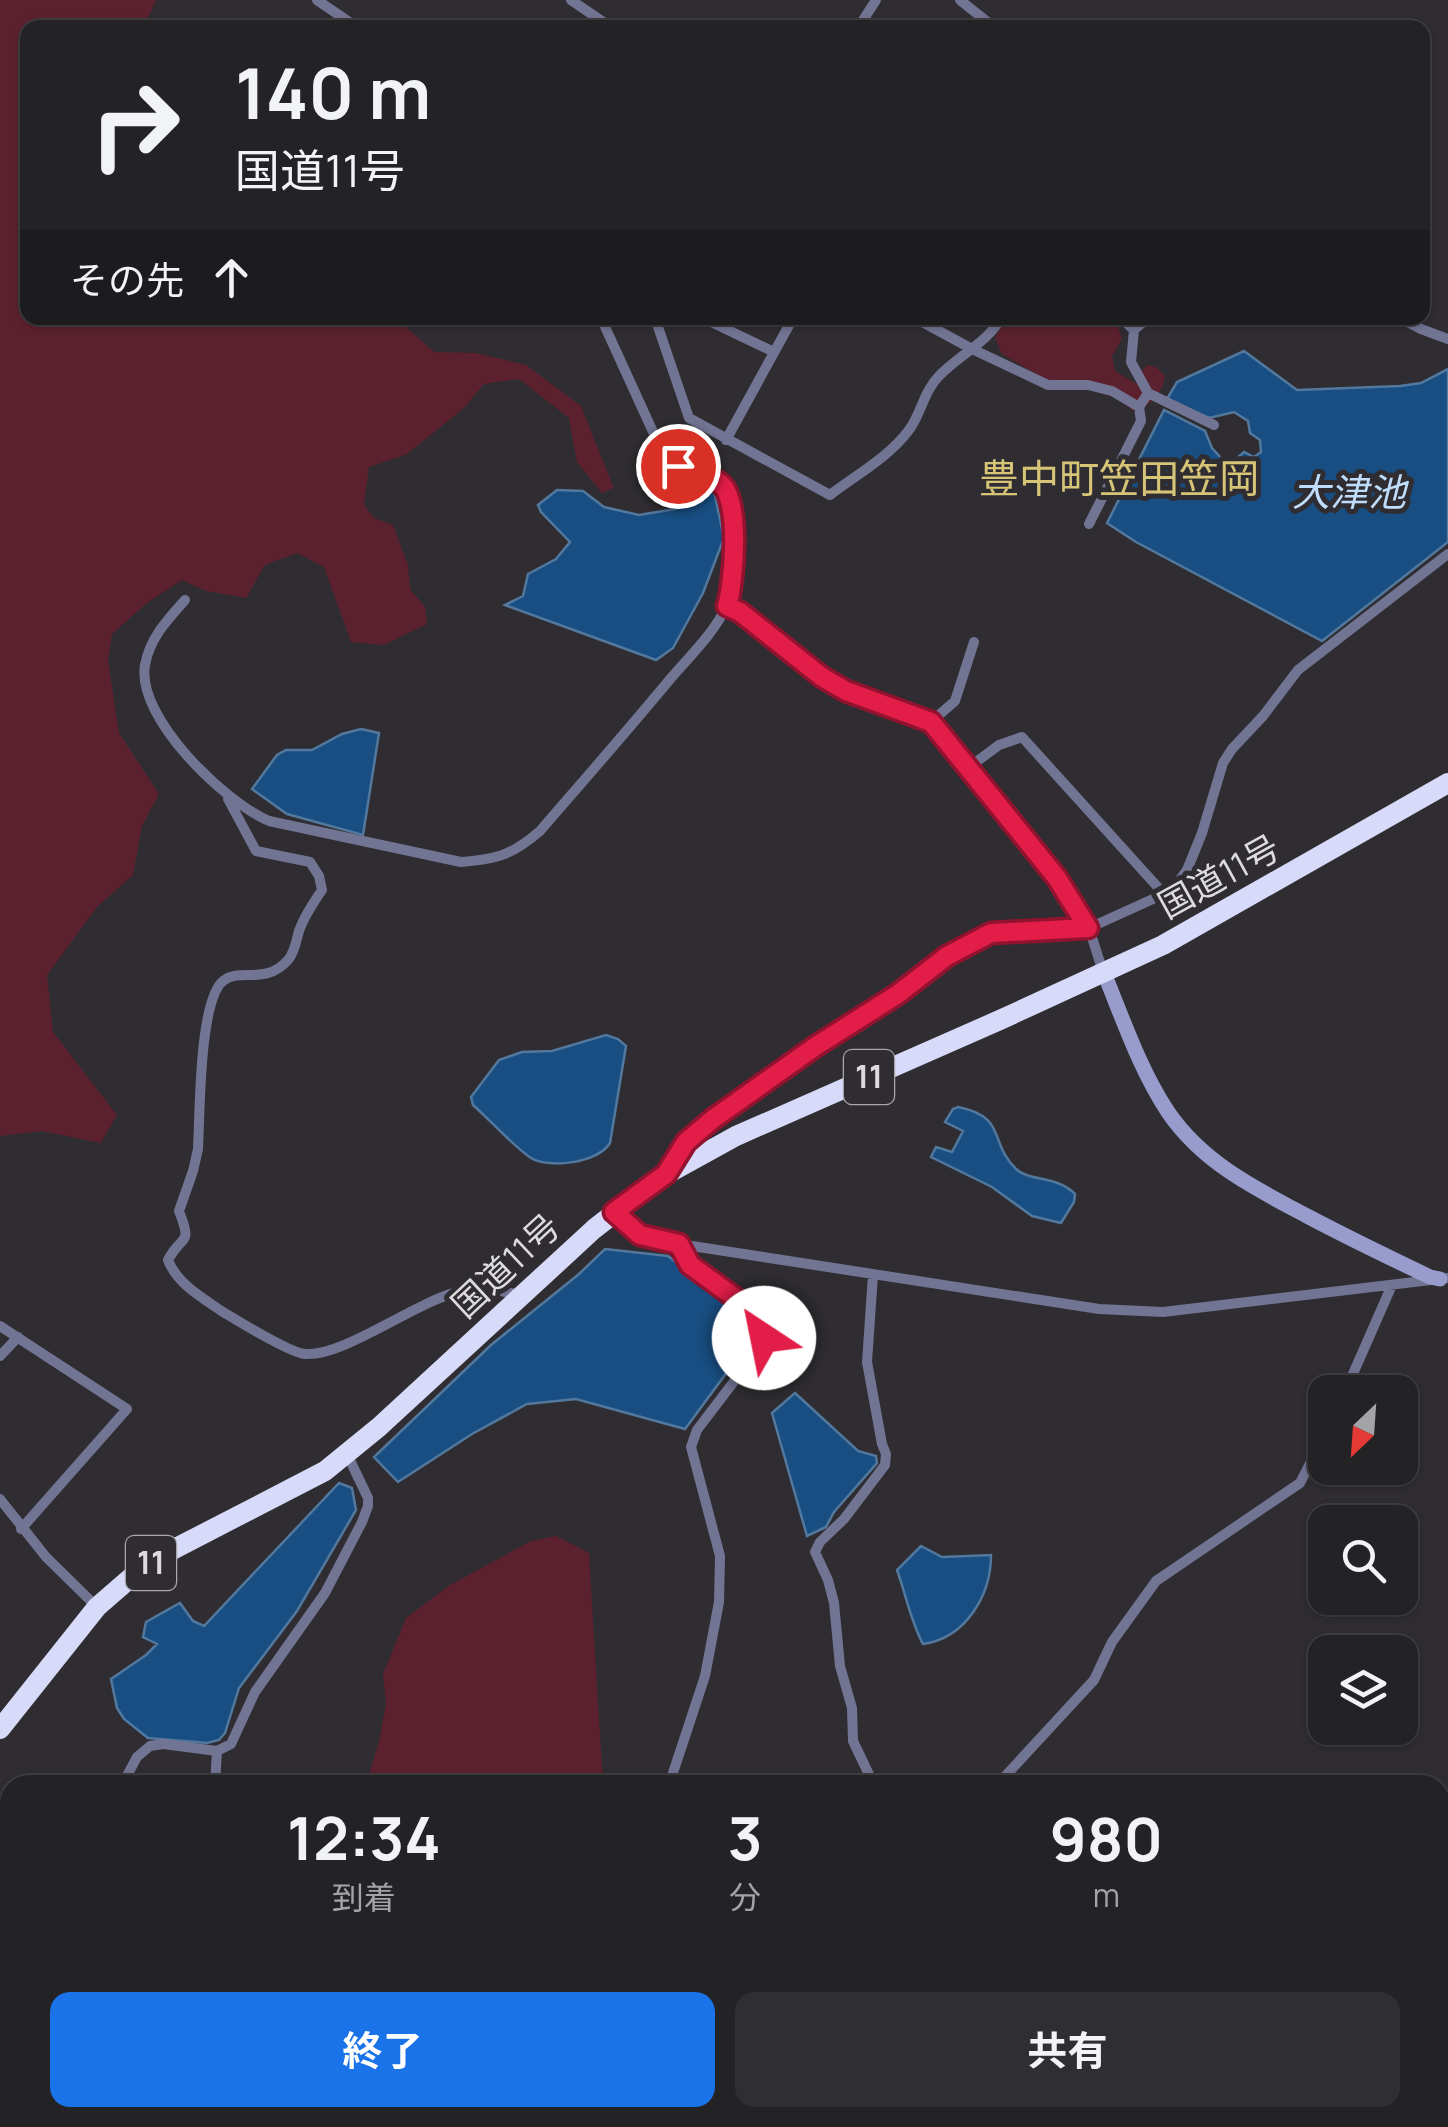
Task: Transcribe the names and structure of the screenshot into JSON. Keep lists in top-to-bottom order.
{
  "streets": {
    "highway": ["国道11号", "11"]
  },
  "districts": ["豊中町笠田笠岡"],
  "water": ["大津池"],
  "north": "bottom left",
  "page": {
    "turn": ["140 m", "国道11号"],
    "then": "その先",
    "eta": [
      "12:34",
      "到着",
      "3",
      "分",
      "980",
      "m"
    ],
    "buttons": ["終了", "共有"]
  }
}
